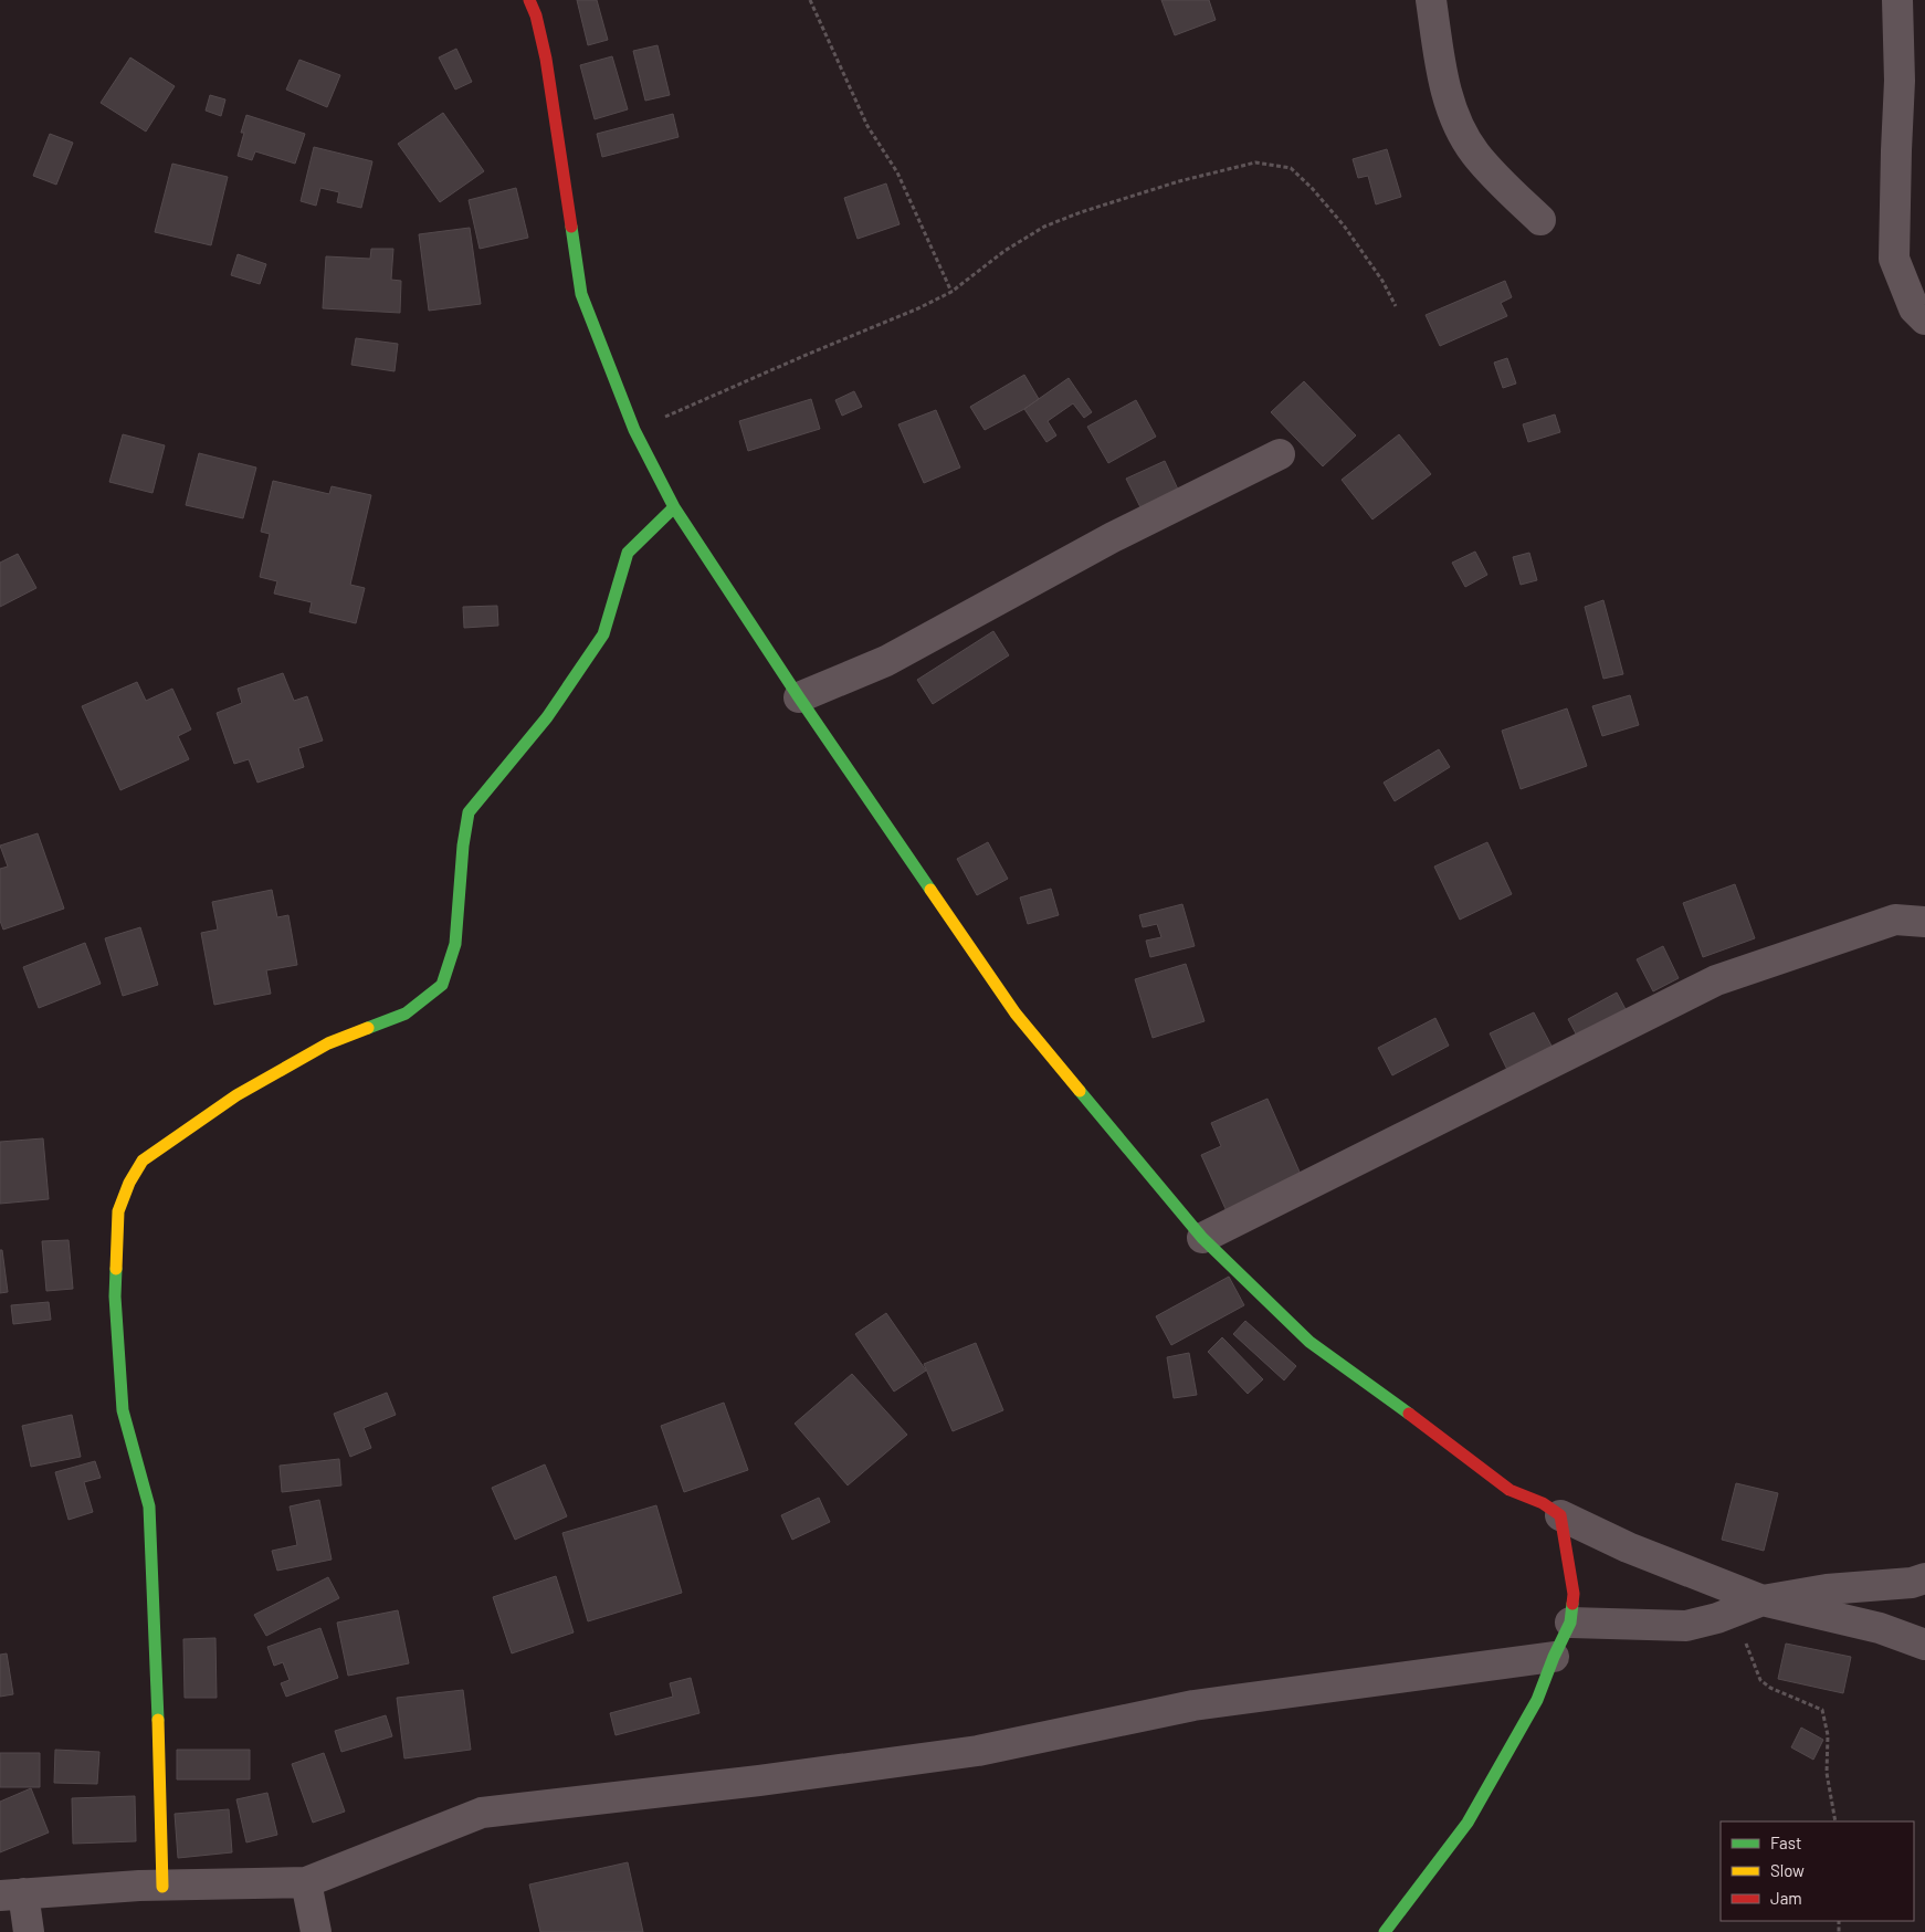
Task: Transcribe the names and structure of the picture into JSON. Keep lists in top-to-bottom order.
{
  "legend": ["Fast", "Slow", "Jam"]
}
